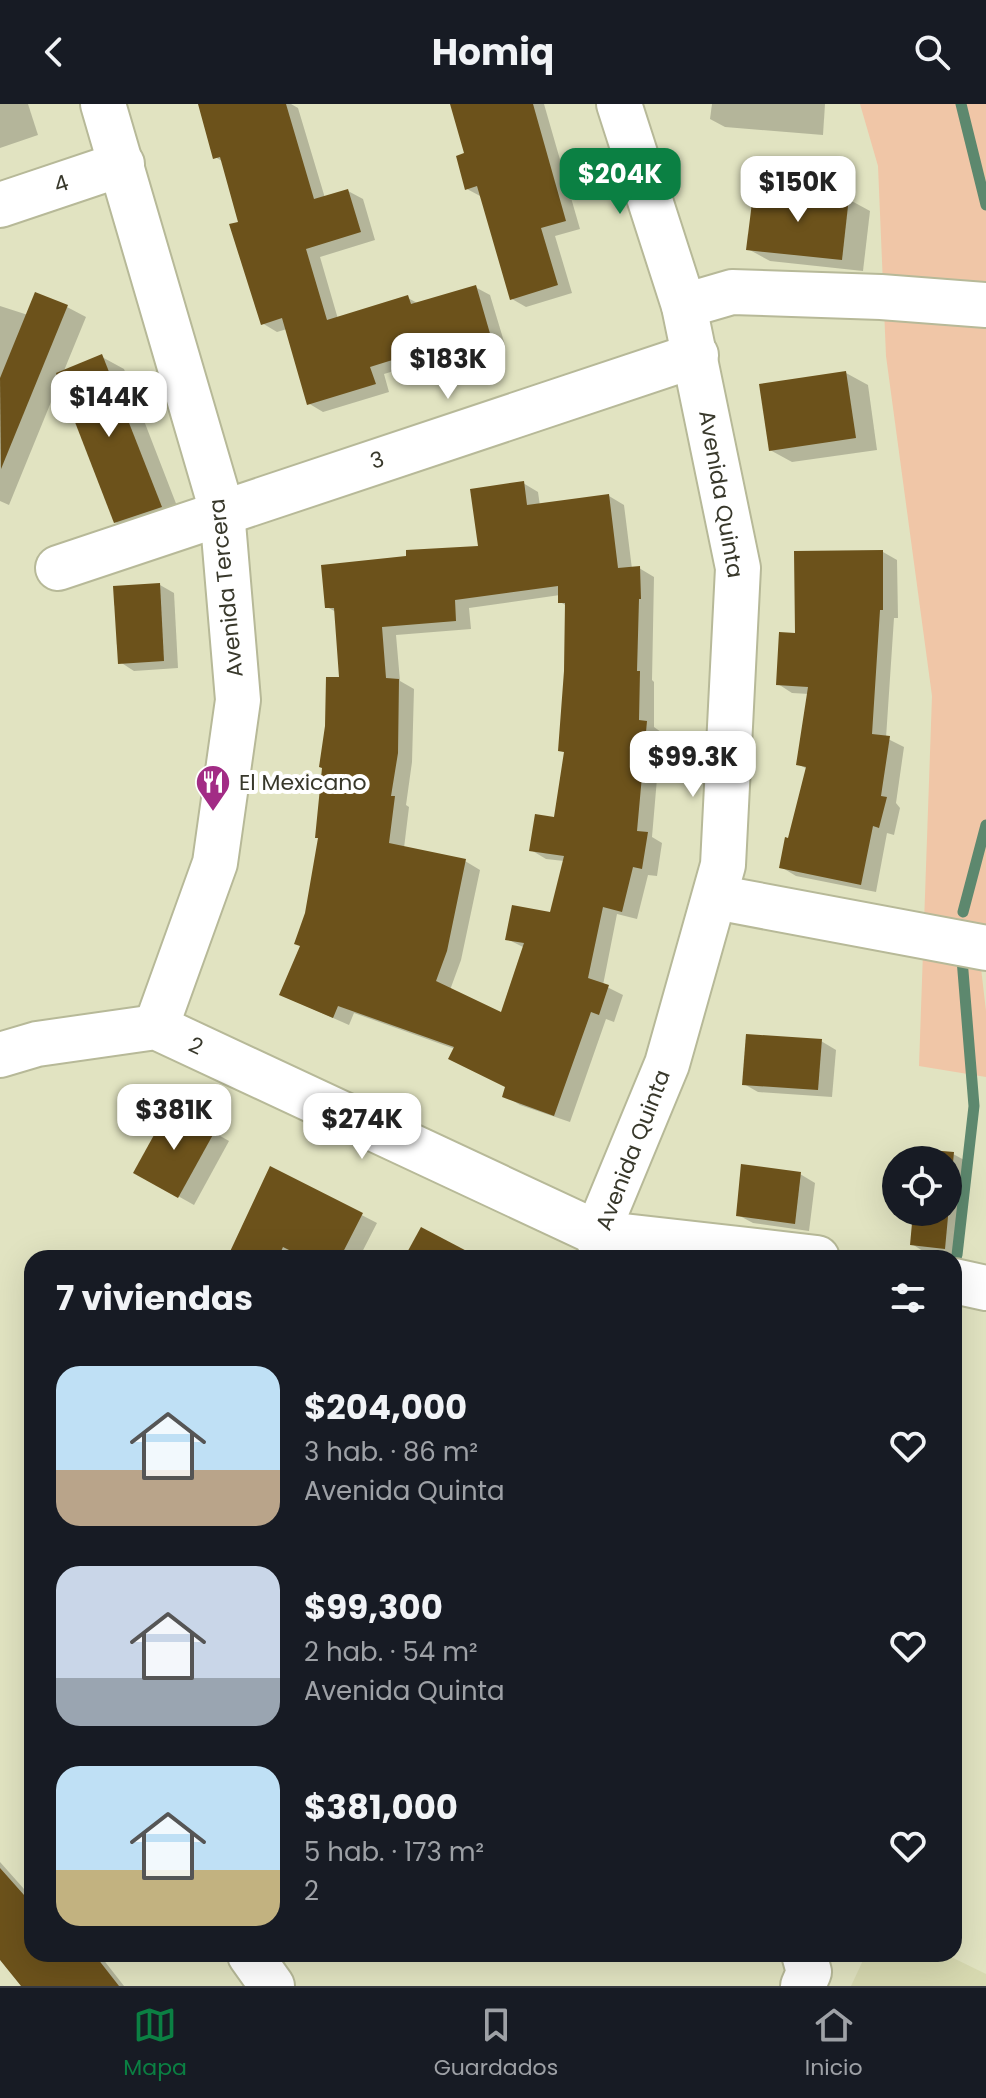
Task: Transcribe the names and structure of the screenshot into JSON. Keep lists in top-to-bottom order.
{
  "streets": {
    "street": [
      "4",
      "3",
      "Avenida Quinta",
      "Avenida Tercera",
      "2"
    ]
  },
  "crossings": [
    ["4", "Avenida Tercera"],
    ["3", "Avenida Quinta"],
    ["3", "Avenida Tercera"],
    ["Avenida Quinta", "2"],
    ["Avenida Tercera", "2"]
  ],
  "places": {
    "restaurant": ["El Mexicano"]
  },
  "page": {
    "header": "Homiq",
    "price": [
      "$204K",
      "$150K",
      "$183K",
      "$144K",
      "$99.3K",
      "$381K",
      "$274K"
    ],
    "heading": "7 viviendas",
    "list": [
      {
        "name": "$204,000",
        "note": "3 hab. · 86 m² · Avenida Quinta"
      },
      {
        "name": "$99,300",
        "note": "2 hab. · 54 m² · Avenida Quinta"
      },
      {
        "name": "$381,000",
        "note": "5 hab. · 173 m² · 2"
      }
    ],
    "tabs": ["Mapa", "Guardados", "Inicio"]
  }
}
